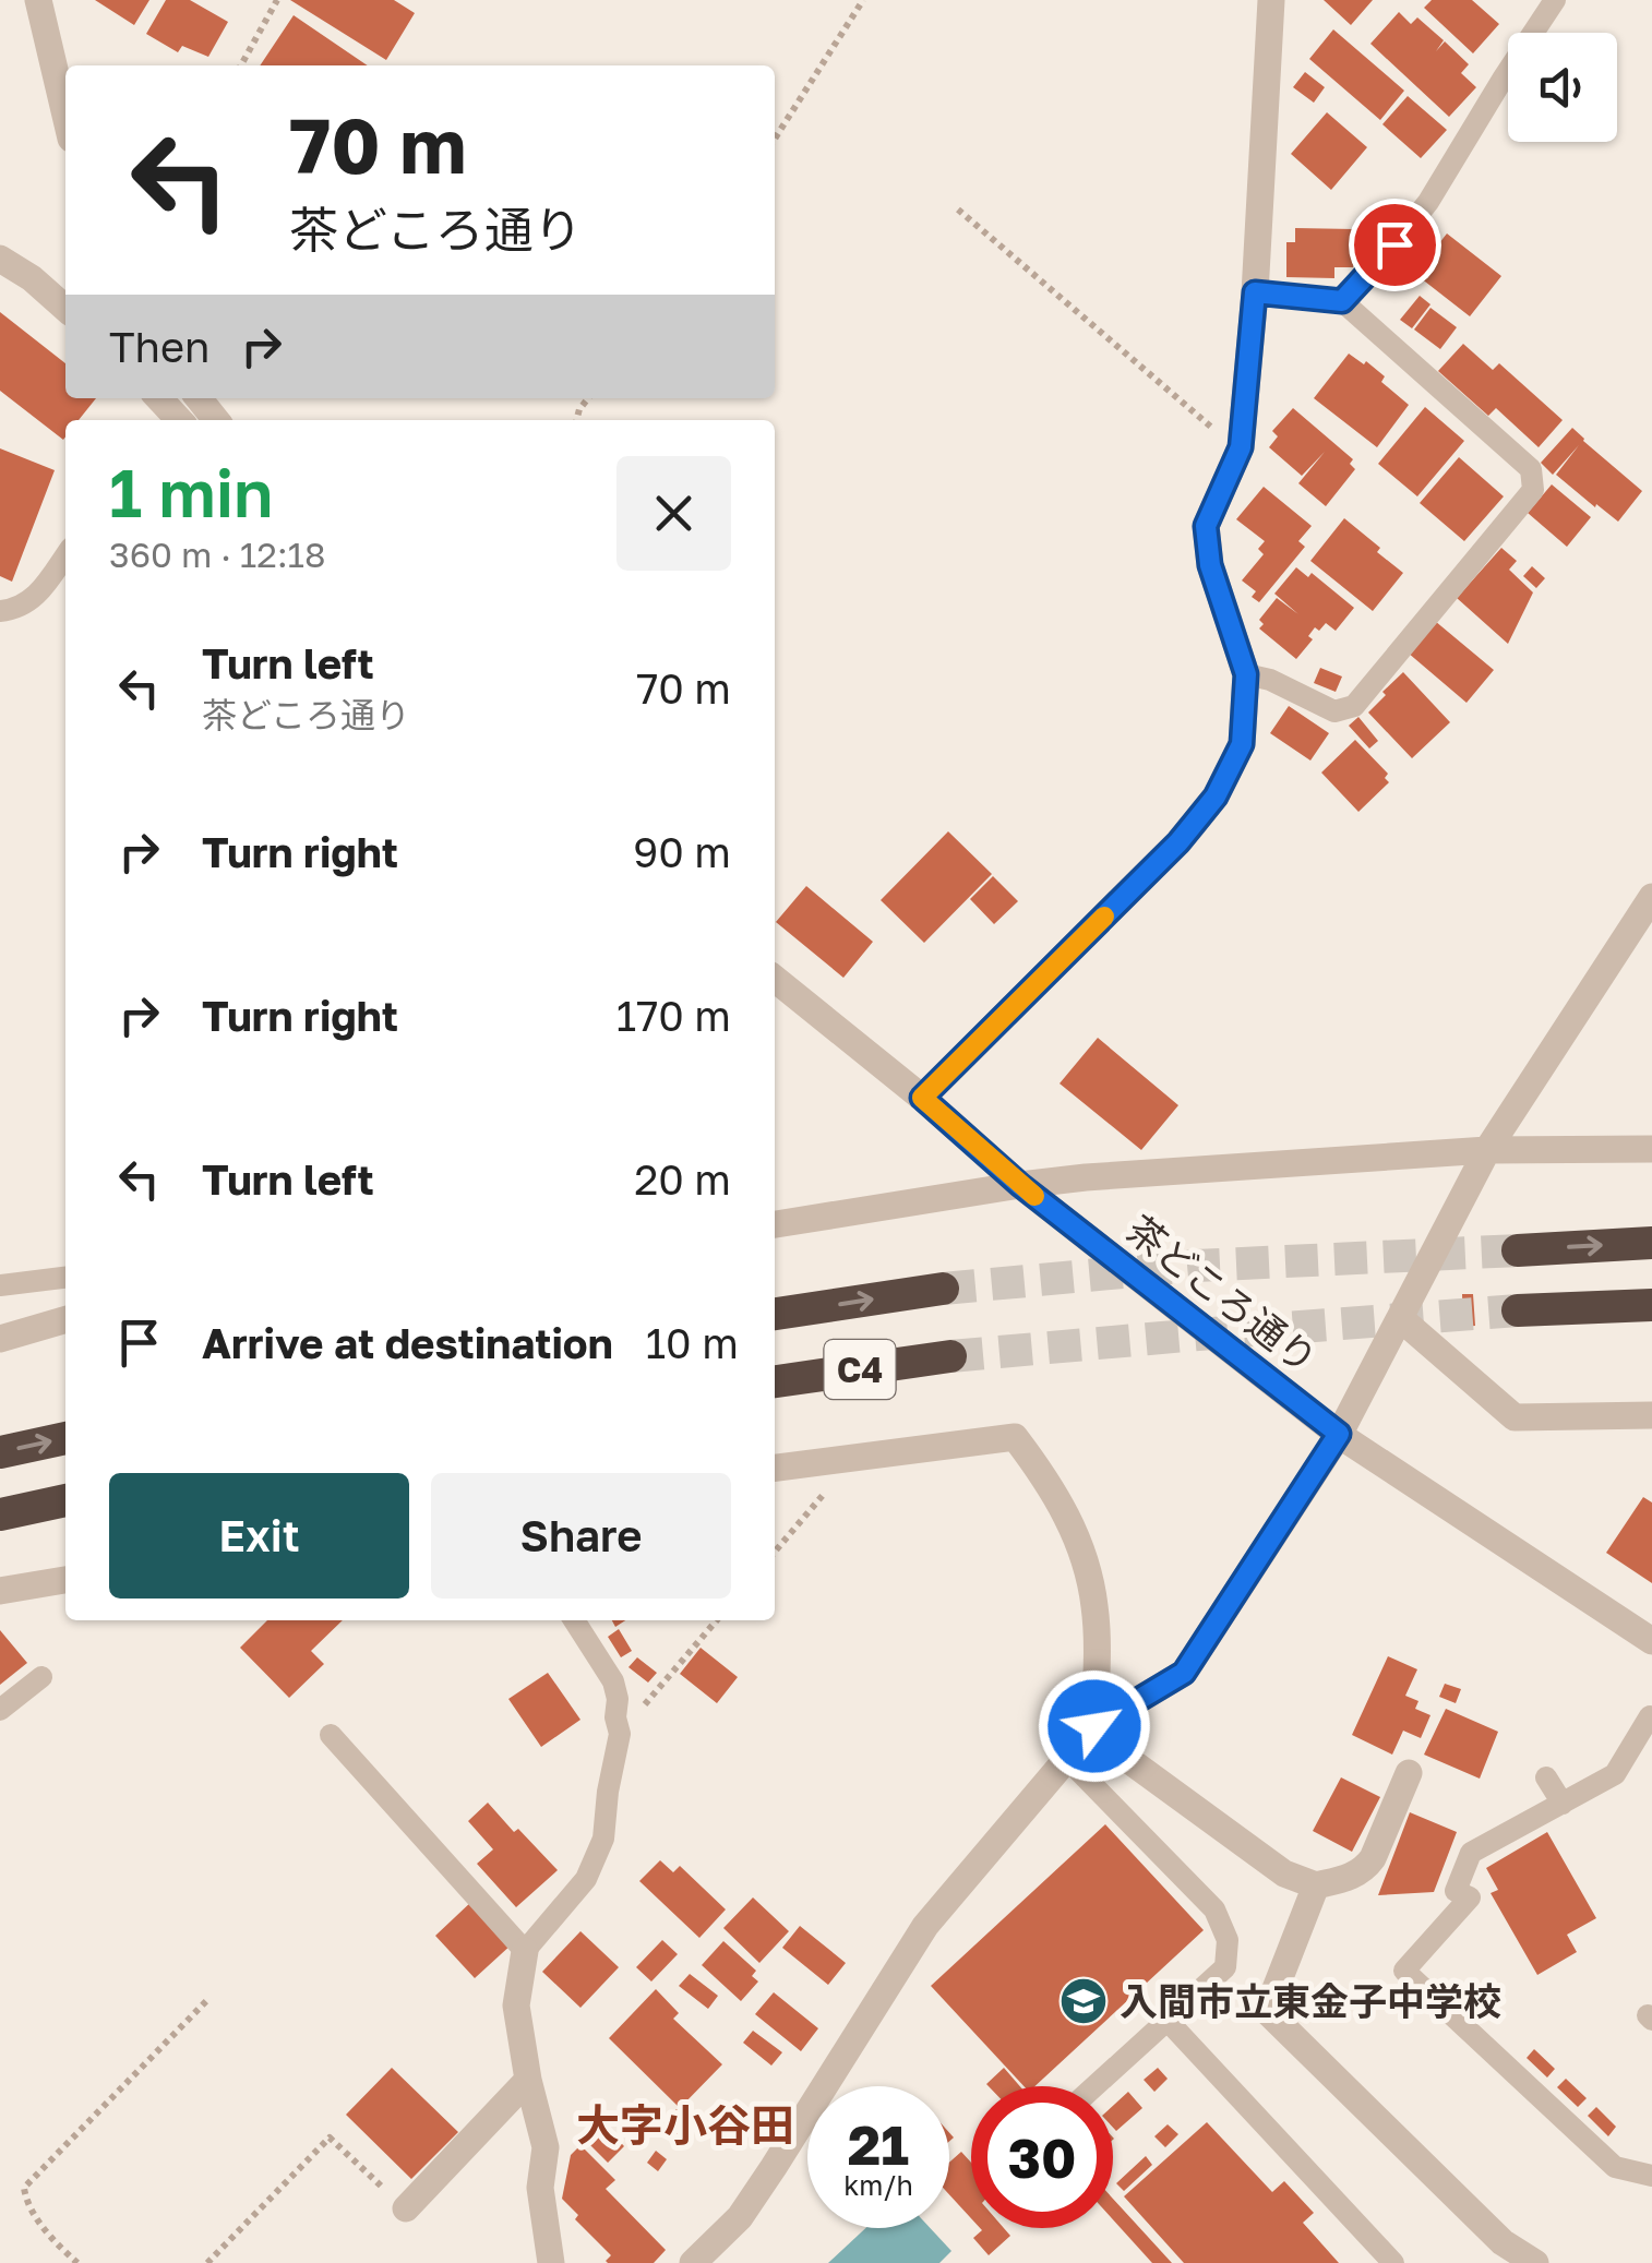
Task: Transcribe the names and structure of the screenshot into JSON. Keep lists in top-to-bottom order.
{
  "streets": {
    "highway": ["C4"],
    "street": ["茶どころ通り"]
  },
  "districts": ["大字小谷田"],
  "places": {
    "school or university": ["入間市立東金子中学校"]
  },
  "page": {
    "turn": ["70 m", "茶どころ通り"],
    "then": "Then",
    "heading": ["1 min", "360 m · 12:18"],
    "list": [
      {
        "name": "Turn left",
        "note": "茶どころ通り",
        "value": "70 m"
      },
      {
        "name": "Turn right",
        "value": "90 m"
      },
      {
        "name": "Turn right",
        "value": "170 m"
      },
      {
        "name": "Turn left",
        "value": "20 m"
      },
      {
        "name": "Arrive at destination",
        "value": "10 m"
      }
    ],
    "buttons": ["Exit", "Share"],
    "speed": "21 km/h",
    "limit": "30"
  }
}
